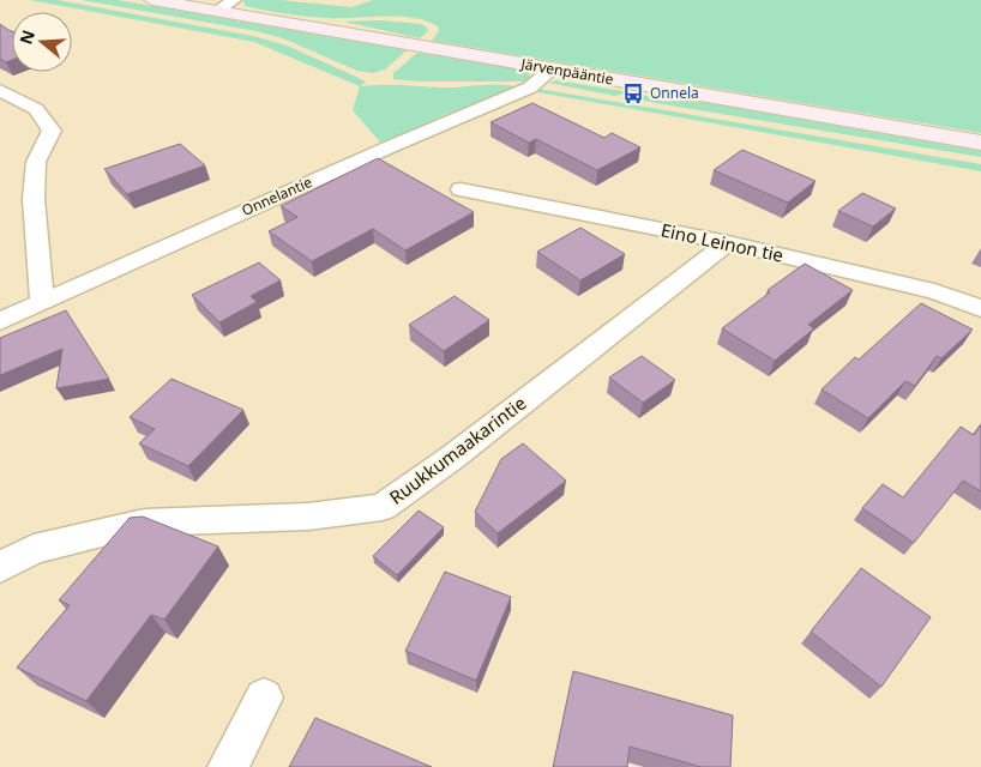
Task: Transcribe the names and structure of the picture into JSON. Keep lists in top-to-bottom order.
{
  "streets": {
    "main road": ["Järvenpääntie"],
    "street": ["Onnelantie", "Eino Leinon tie", "Ruukkumaakarintie"]
  },
  "crossings": [
    ["Järvenpääntie", "Onnelantie"],
    ["Eino Leinon tie", "Ruukkumaakarintie"]
  ],
  "places": {
    "bus stop": ["Onnela"]
  },
  "north": "left"
}
